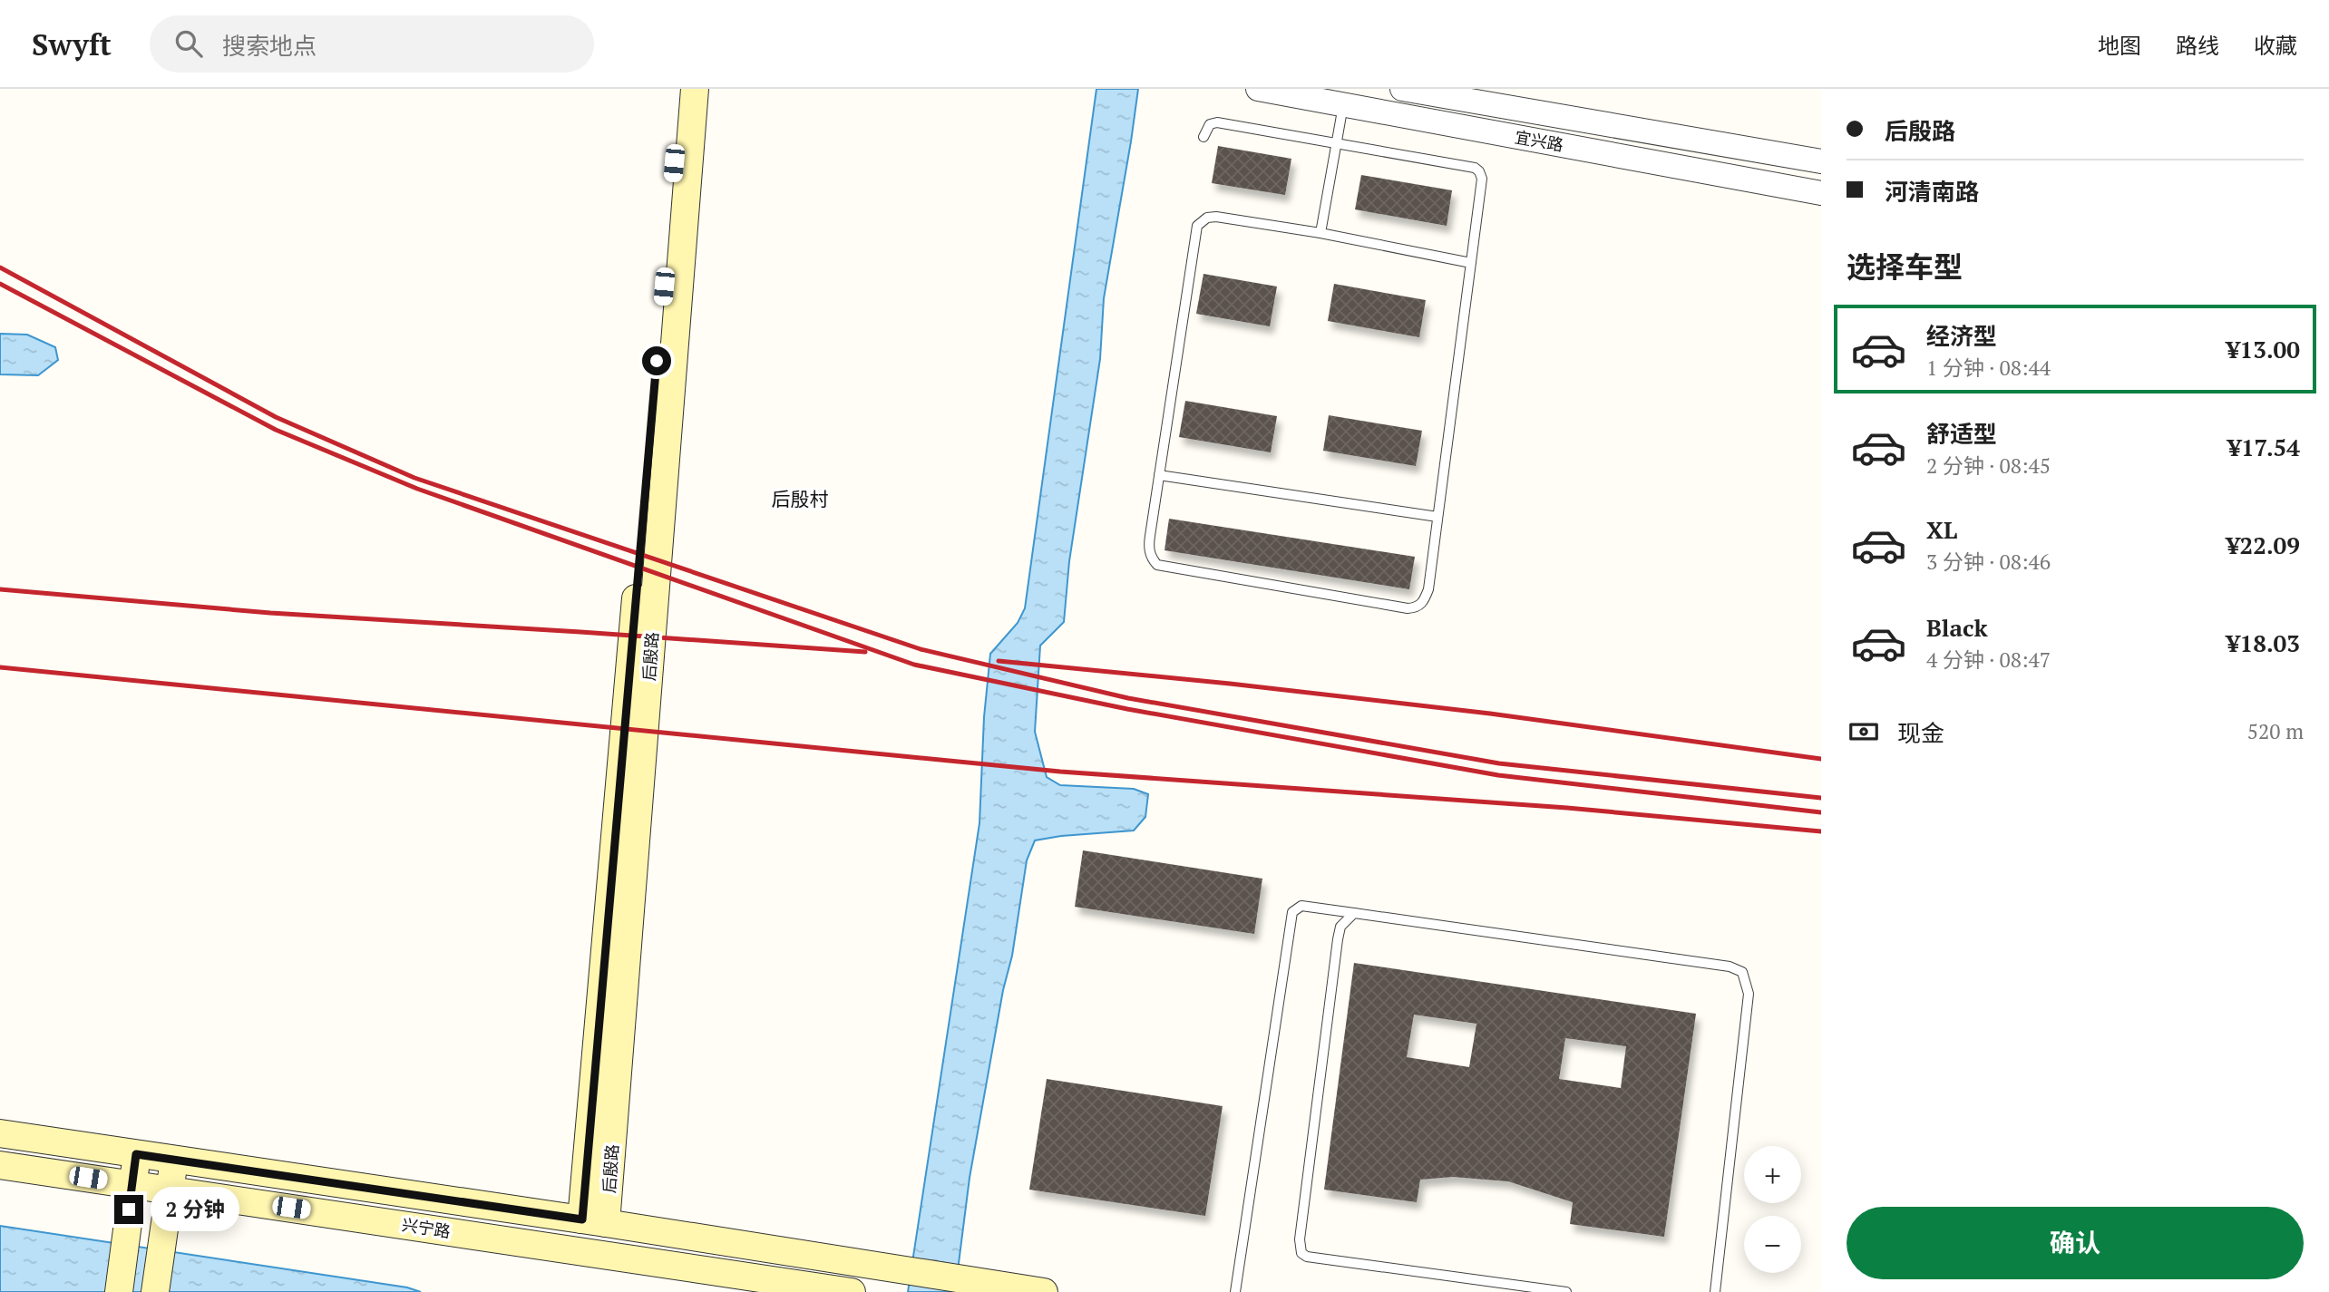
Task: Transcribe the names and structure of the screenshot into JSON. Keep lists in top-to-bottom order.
{
  "streets": {
    "main road": ["后殷路", "兴宁路"],
    "street": ["宜兴路"]
  },
  "districts": ["后殷村"],
  "page": {
    "header": "Swyft",
    "search": "搜索地点",
    "nav": ["地图", "路线", "收藏"],
    "banner": ["后殷路", "河清南路"],
    "heading": "选择车型",
    "list": [
      {
        "name": "经济型",
        "note": "1 分钟 · 08:44",
        "value": "¥13.00"
      },
      {
        "name": "舒适型",
        "note": "2 分钟 · 08:45",
        "value": "¥17.54"
      },
      {
        "name": "XL",
        "note": "3 分钟 · 08:46",
        "value": "¥22.09"
      },
      {
        "name": "Black",
        "note": "4 分钟 · 08:47",
        "value": "¥18.03"
      }
    ],
    "pay": ["现金", "520 m"],
    "map_buttons": ["+", "−"],
    "bubble": "2 分钟",
    "buttons": "确认"
  }
}
